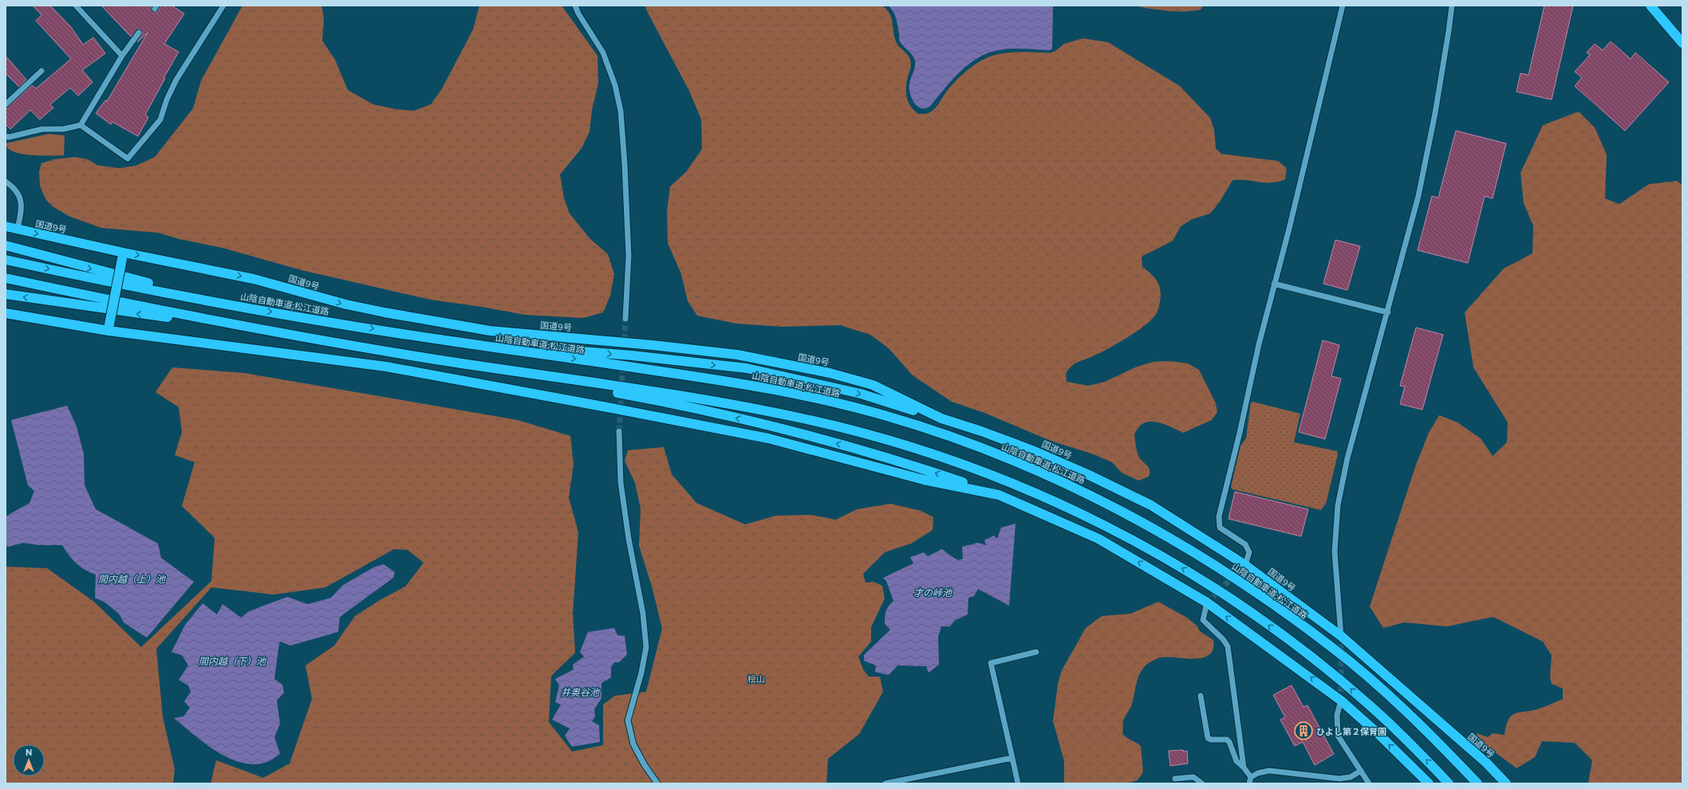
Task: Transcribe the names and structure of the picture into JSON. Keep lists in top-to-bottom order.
{
  "streets": {
    "highway": ["国道9号", "山陰自動車道;松江道路"]
  },
  "water": [
    "間内越（上）池",
    "才の峠池",
    "間内越（下）池",
    "井奥谷池"
  ],
  "parks": ["桧山"],
  "places": {
    "building": ["ひよし第２保育園"]
  },
  "north": "top"
}
